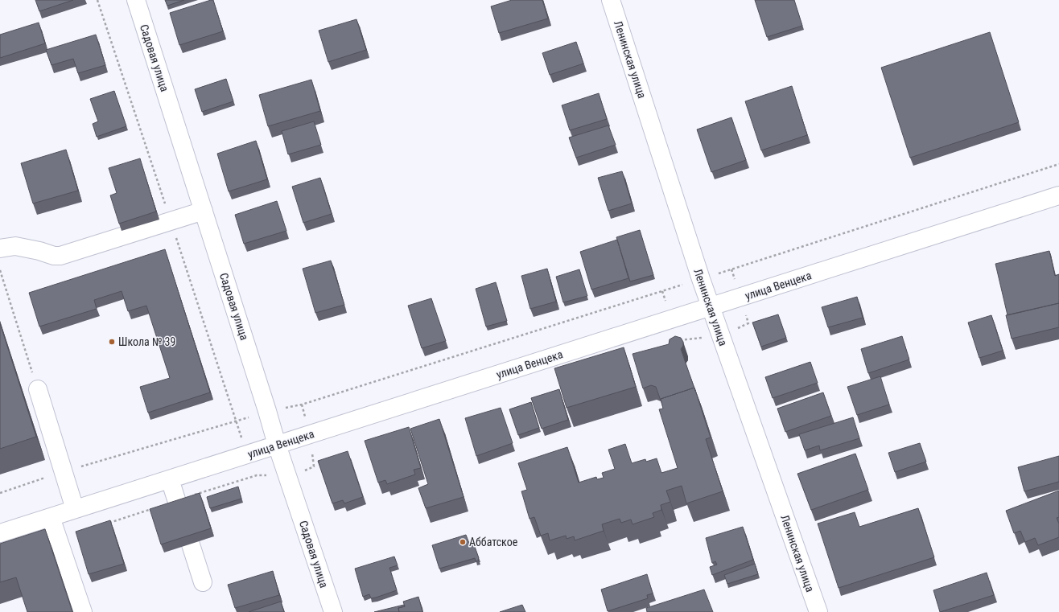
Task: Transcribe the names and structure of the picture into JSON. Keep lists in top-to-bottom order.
{
  "streets": {
    "street": ["Садовая улица", "Ленинская улица", "улица Венцека"]
  },
  "crossings": [
    ["Садовая улица", "улица Венцека"],
    ["Ленинская улица", "улица Венцека"]
  ],
  "places": ["Школа № 39", "Аббатское"]
}
